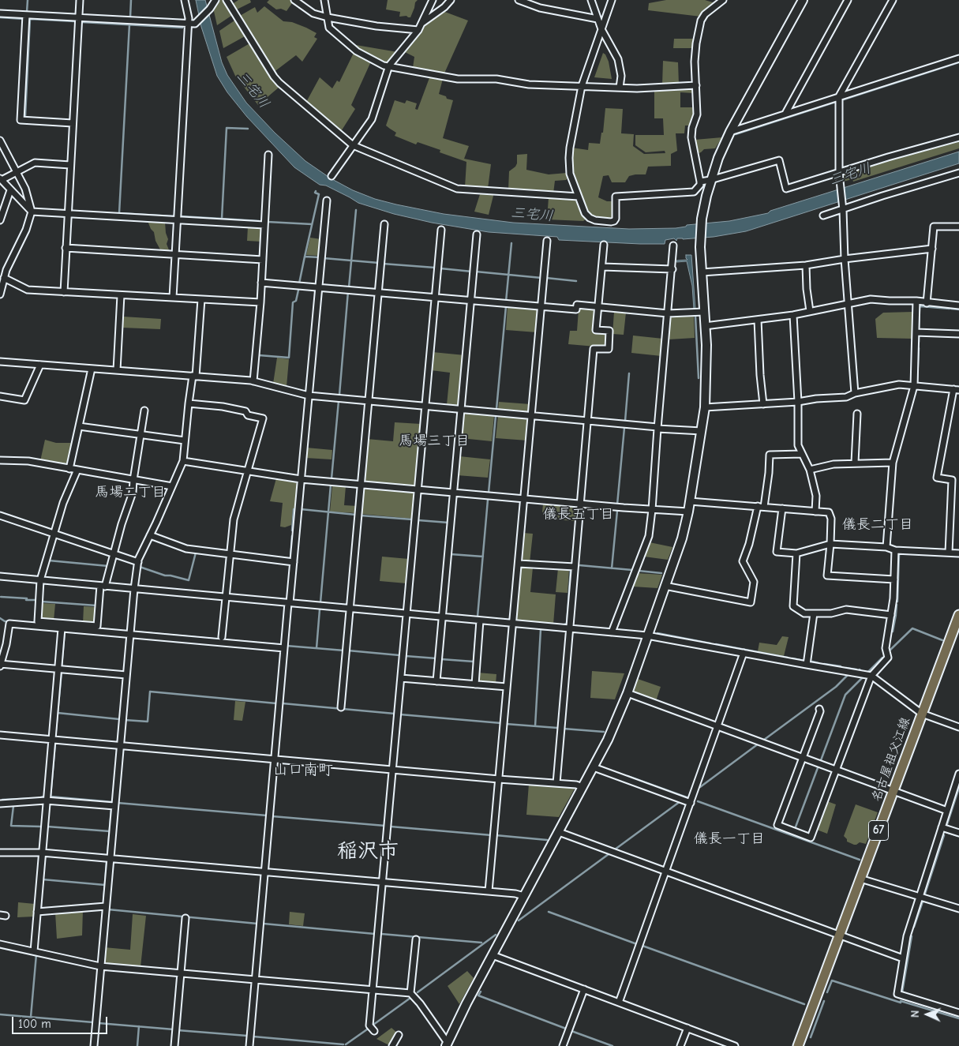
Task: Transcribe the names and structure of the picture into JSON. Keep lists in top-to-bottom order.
{
  "streets": {
    "main road": ["名古屋祖父江線", "67"]
  },
  "districts": [
    "馬場三丁目",
    "馬場二丁目",
    "儀長五丁目",
    "儀長二丁目",
    "山口南町",
    "儀長一丁目",
    "稲沢市"
  ],
  "water": ["三宅川"],
  "scale_bar": "100 m",
  "north": "left"
}
